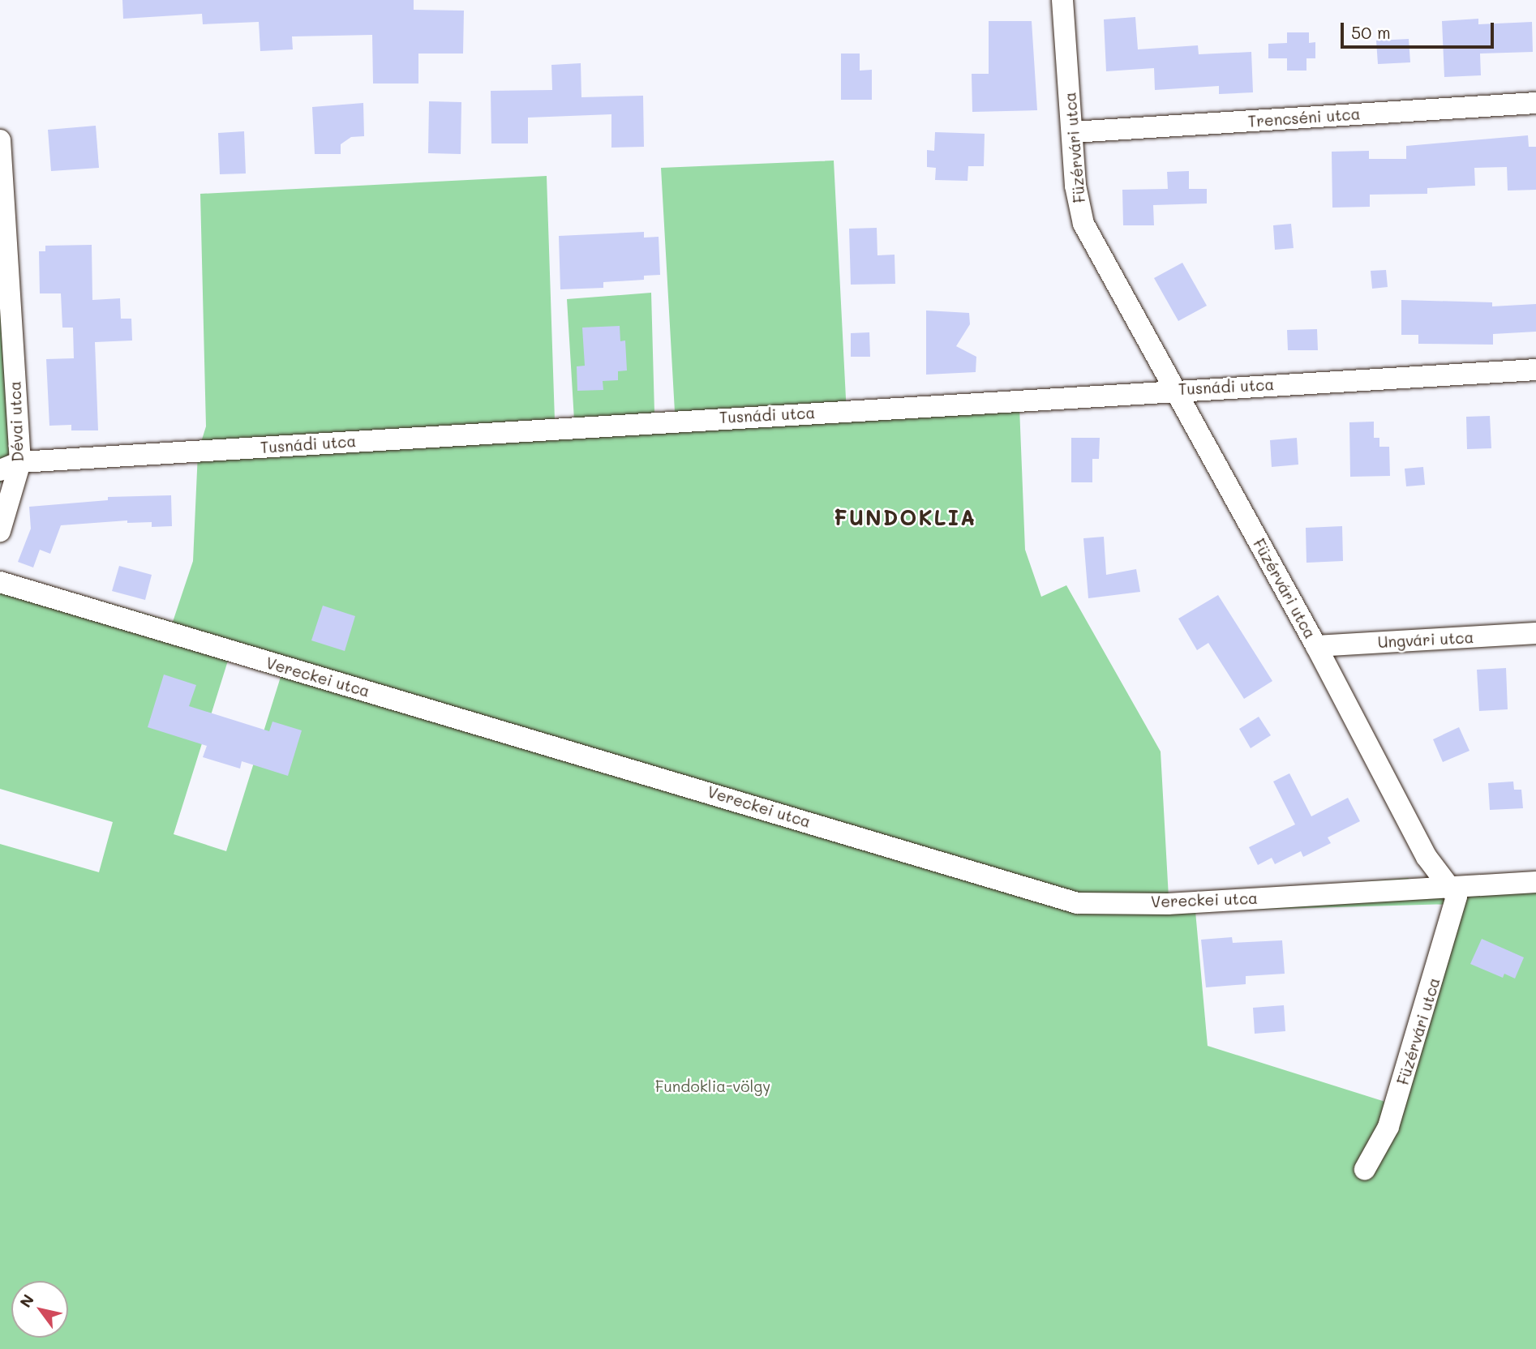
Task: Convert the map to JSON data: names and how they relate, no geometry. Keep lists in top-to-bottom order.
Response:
{
  "streets": {
    "street": [
      "Trencséni utca",
      "Füzérvári utca",
      "Tusnádi utca",
      "Dévai utca",
      "Ungvári utca",
      "Vereckei utca"
    ]
  },
  "crossings": [
    ["Trencséni utca", "Füzérvári utca"],
    ["Füzérvári utca", "Tusnádi utca"],
    ["Füzérvári utca", "Ungvári utca"],
    ["Füzérvári utca", "Vereckei utca"],
    ["Tusnádi utca", "Dévai utca"]
  ],
  "districts": ["FUNDOKLIA"],
  "parks": ["Fundoklia-völgy"],
  "scale_bar": "50 m",
  "north": "top left"
}
